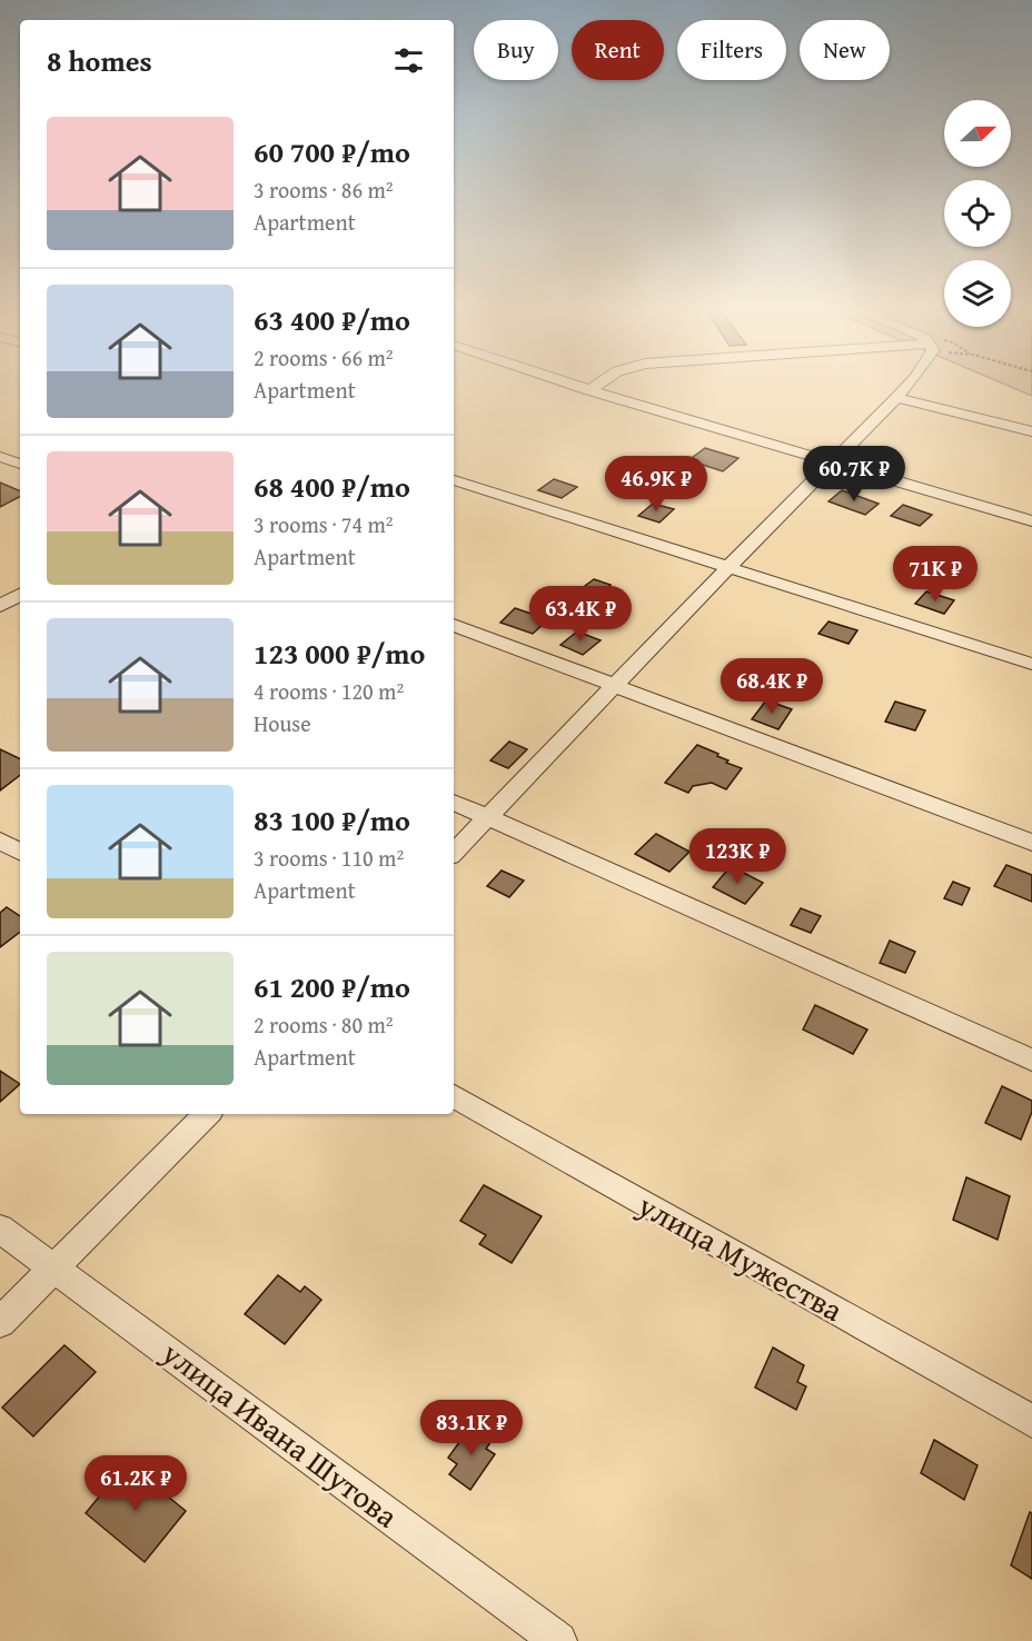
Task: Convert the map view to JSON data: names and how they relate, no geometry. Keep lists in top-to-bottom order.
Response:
{
  "streets": {
    "street": ["улица Мужества", "улица Ивана Шутова"]
  },
  "north": "right",
  "page": {
    "chip": [
      "Buy",
      "Rent",
      "Filters",
      "New"
    ],
    "heading": "8 homes",
    "list": [
      {
        "name": "60 700 ₽/mo",
        "note": "3 rooms · 86 m² · Apartment"
      },
      {
        "name": "63 400 ₽/mo",
        "note": "2 rooms · 66 m² · Apartment"
      },
      {
        "name": "68 400 ₽/mo",
        "note": "3 rooms · 74 m² · Apartment"
      },
      {
        "name": "123 000 ₽/mo",
        "note": "4 rooms · 120 m² · House"
      },
      {
        "name": "83 100 ₽/mo",
        "note": "3 rooms · 110 m² · Apartment"
      },
      {
        "name": "61 200 ₽/mo",
        "note": "2 rooms · 80 m² · Apartment"
      }
    ],
    "price": [
      "60.7K ₽",
      "46.9K ₽",
      "71K ₽",
      "63.4K ₽",
      "68.4K ₽",
      "123K ₽",
      "83.1K ₽",
      "61.2K ₽"
    ]
  }
}
